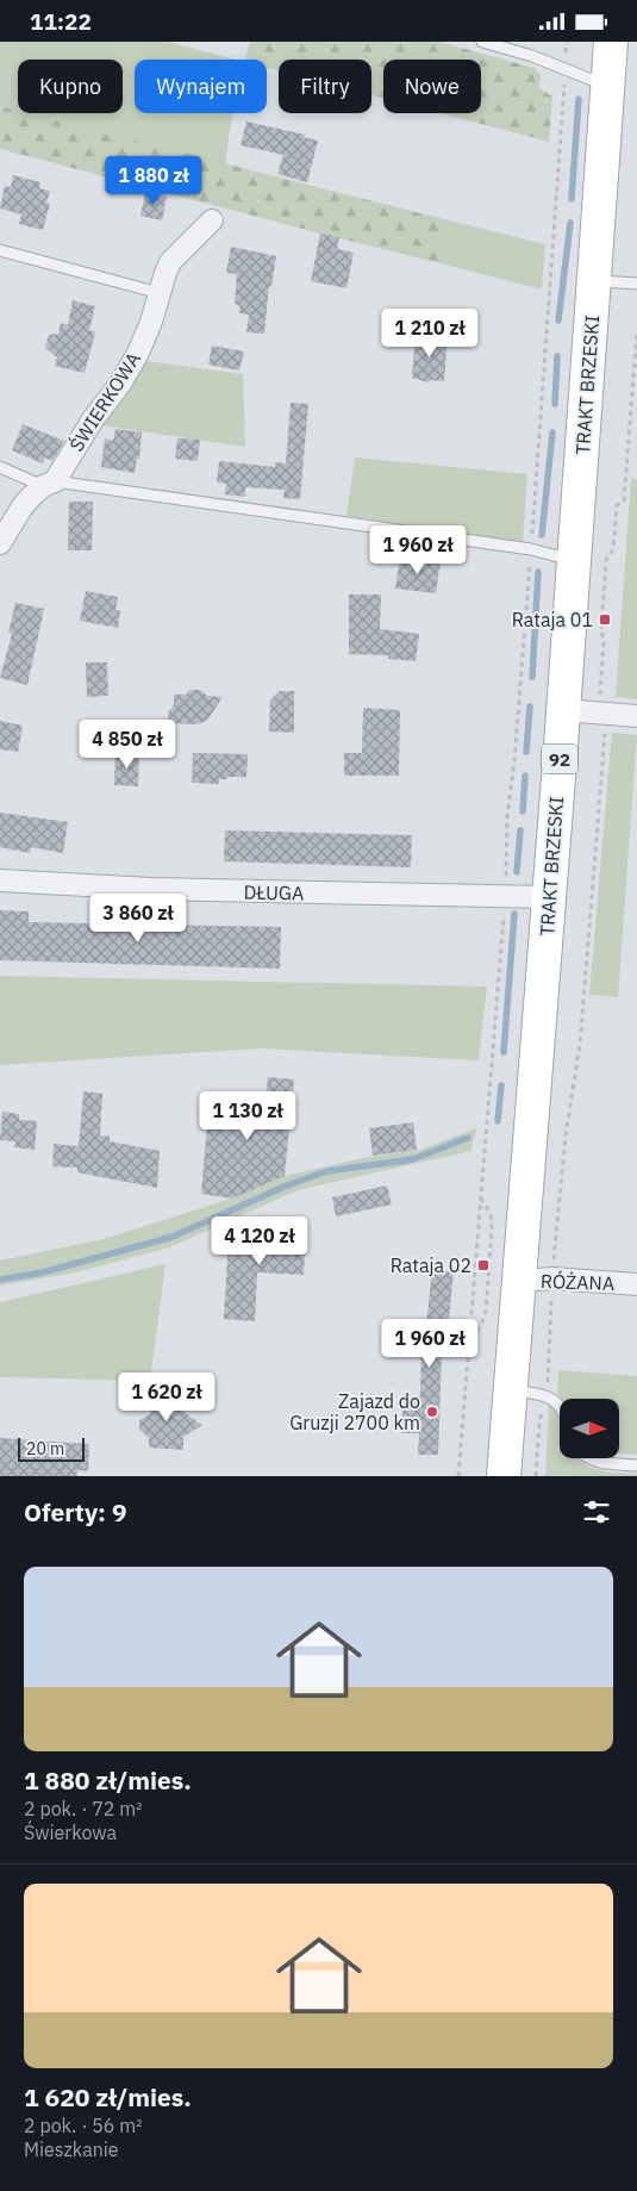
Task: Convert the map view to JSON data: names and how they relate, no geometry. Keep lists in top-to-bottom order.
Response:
{
  "streets": {
    "main road": ["TRAKT BRZESKI", "92"],
    "street": ["ŚWIERKOWA", "DŁUGA", "RÓŻANA"]
  },
  "crossings": [
    ["TRAKT BRZESKI", "DŁUGA"],
    ["TRAKT BRZESKI", "RÓŻANA"]
  ],
  "places": {
    "transit": ["Rataja 01", "Rataja 02"],
    "other": ["Zajazd do Gruzji 2700 km"]
  },
  "scale_bar": "20 m",
  "north": "right",
  "page": {
    "status": "11:22",
    "chip": [
      "Kupno",
      "Wynajem",
      "Filtry",
      "Nowe"
    ],
    "price": [
      "1 880 zł",
      "1 210 zł",
      "1 960 zł",
      "4 850 zł",
      "3 860 zł",
      "1 130 zł",
      "4 120 zł",
      "1 960 zł",
      "1 620 zł"
    ],
    "scale": "20 m",
    "heading": "Oferty: 9",
    "list": [
      {
        "name": "1 880 zł/mies.",
        "note": "2 pok. · 72 m² · Świerkowa"
      },
      {
        "name": "1 620 zł/mies.",
        "note": "2 pok. · 56 m² · Mieszkanie"
      }
    ]
  }
}
